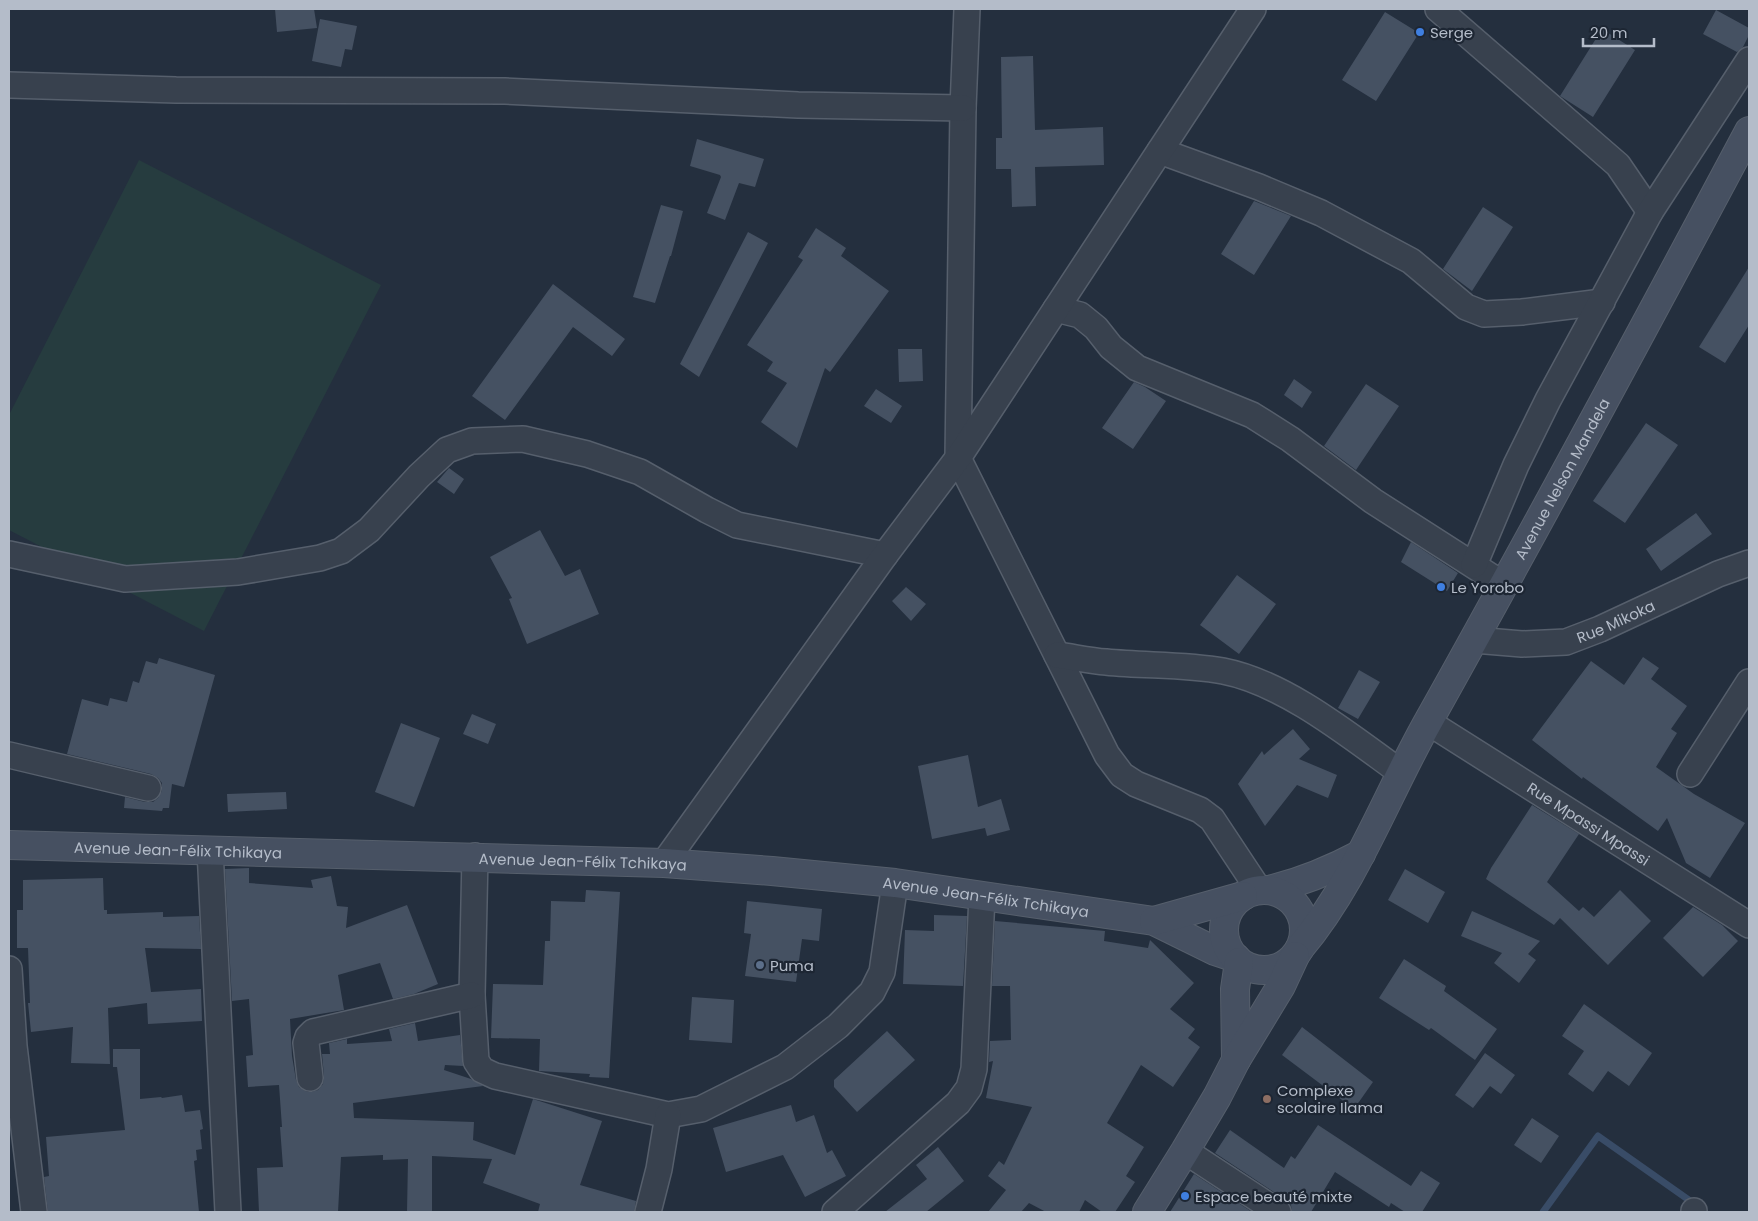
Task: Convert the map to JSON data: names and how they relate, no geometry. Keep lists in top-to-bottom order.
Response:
{
  "streets": {
    "street": [
      "Avenue Nelson Mandela",
      "Rue Mikoka",
      "Rue Mpassi Mpassi",
      "Avenue Jean-Félix Tchikaya"
    ]
  },
  "crossings": [
    ["Avenue Nelson Mandela", "Rue Mikoka"],
    ["Avenue Nelson Mandela", "Rue Mpassi Mpassi"],
    ["Avenue Nelson Mandela", "Avenue Jean-Félix Tchikaya"]
  ],
  "places": [
    "Serge",
    "Le Yorobo",
    "Puma",
    "Complexe scolaire Ilama",
    "Espace beauté mixte"
  ],
  "scale_bar": "20 m"
}
